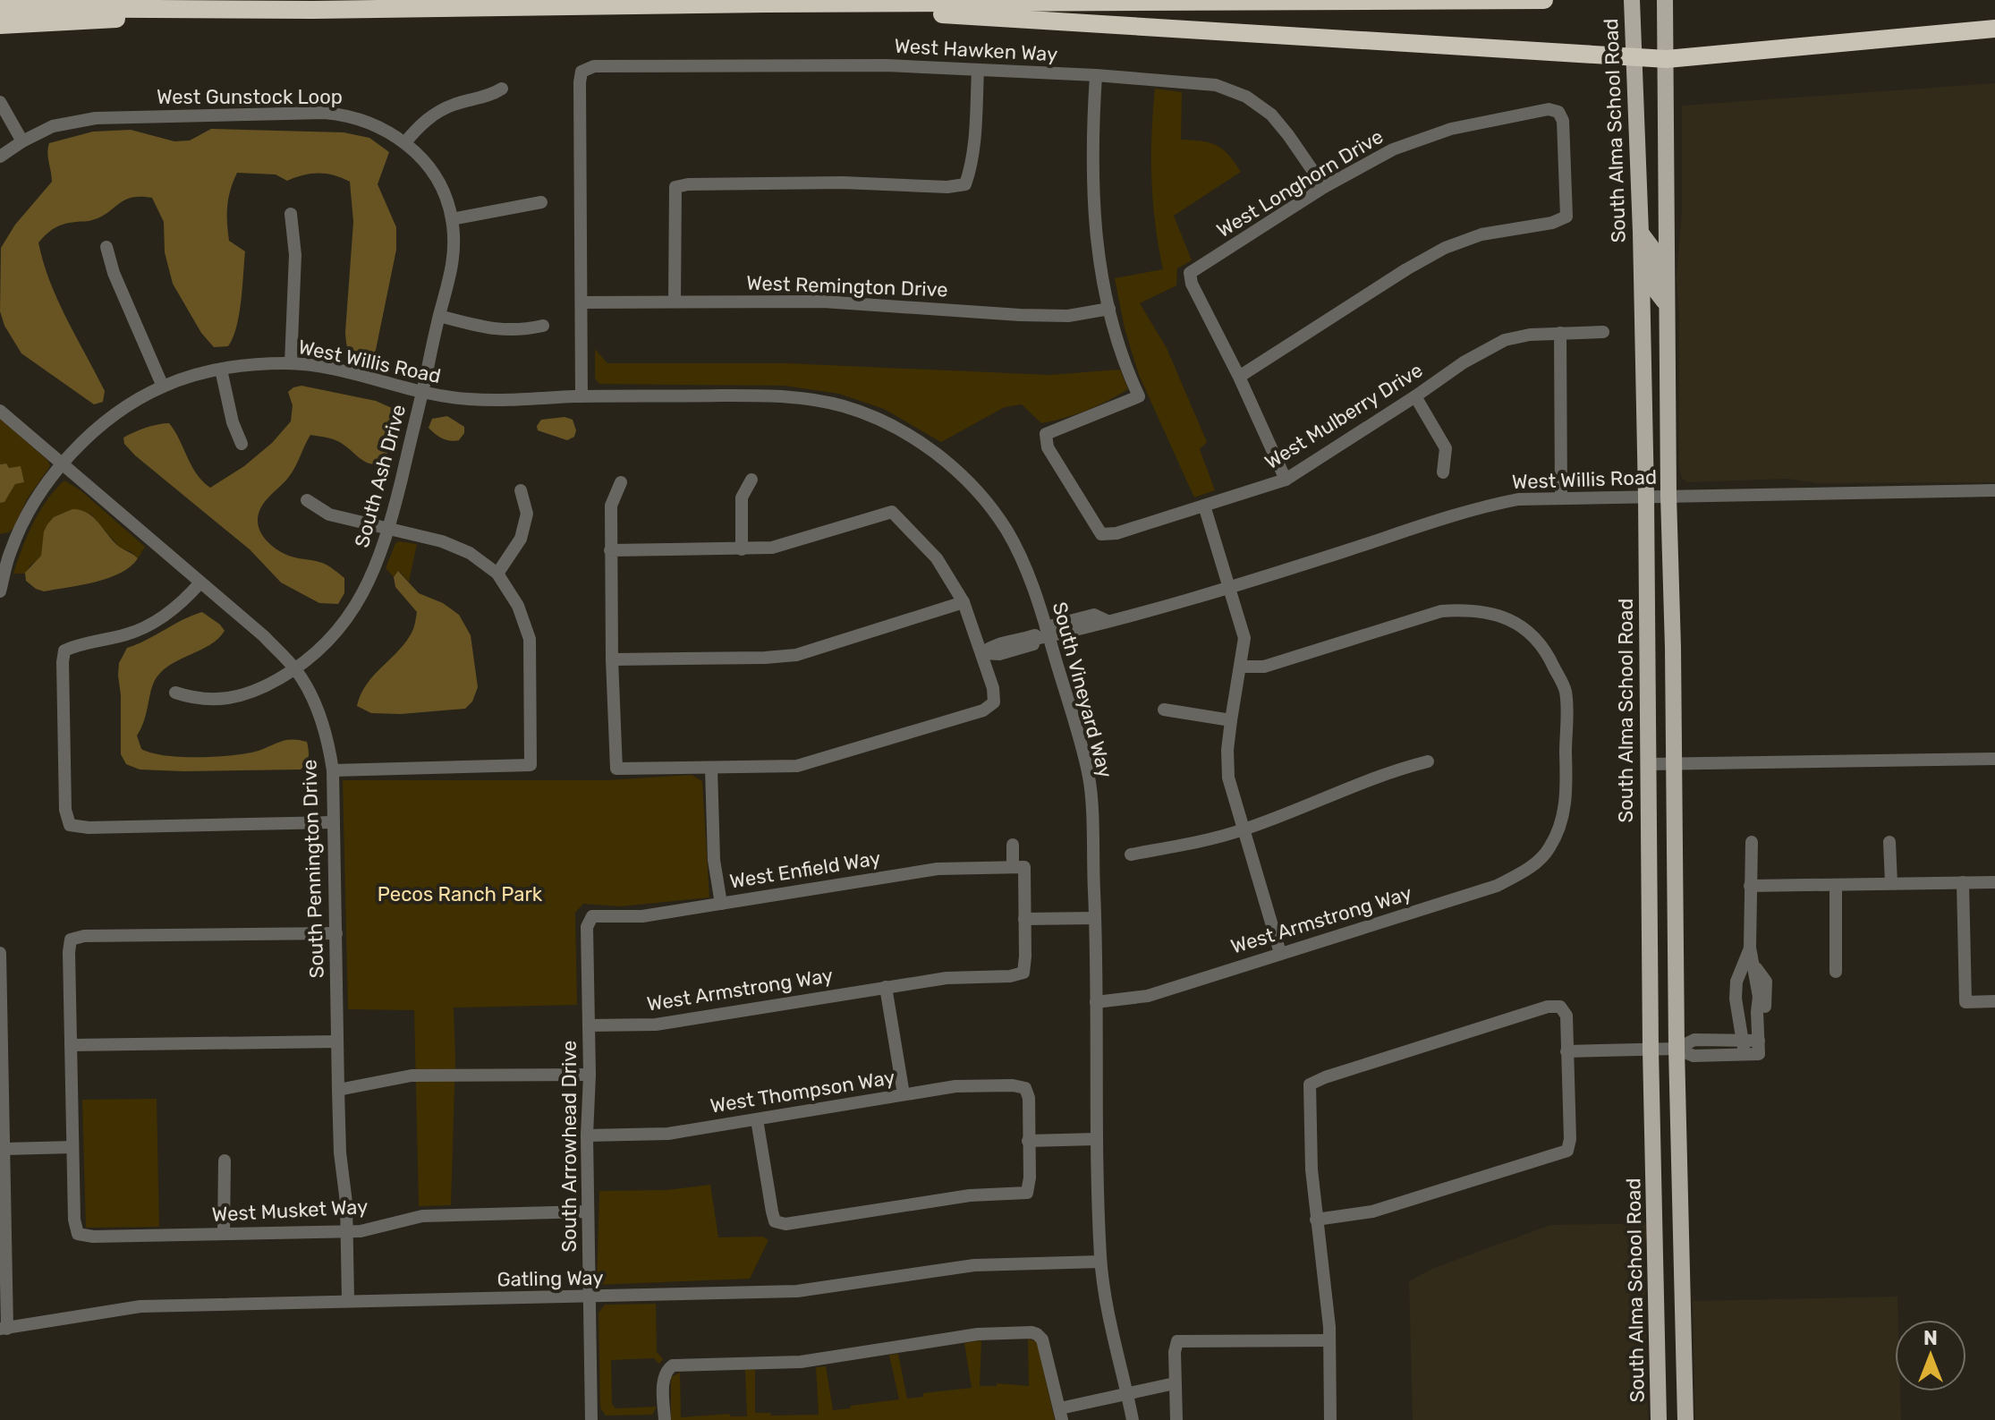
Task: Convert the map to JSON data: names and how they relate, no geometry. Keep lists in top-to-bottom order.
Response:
{
  "streets": {
    "main road": ["South Alma School Road"],
    "street": [
      "West Hawken Way",
      "West Gunstock Loop",
      "West Longhorn Drive",
      "West Remington Drive",
      "West Willis Road",
      "West Mulberry Drive",
      "South Ash Drive",
      "South Vineyard Way",
      "South Pennington Drive",
      "West Enfield Way",
      "West Armstrong Way",
      "West Thompson Way",
      "South Arrowhead Drive",
      "West Musket Way",
      "Gatling Way"
    ]
  },
  "crossings": [
    ["West Hawken Way", "West Longhorn Drive"],
    ["West Hawken Way", "West Remington Drive"],
    ["West Gunstock Loop", "West Willis Road"],
    ["West Gunstock Loop", "South Ash Drive"],
    ["South Alma School Road", "West Willis Road"],
    ["West Remington Drive", "West Mulberry Drive"],
    ["West Willis Road", "South Ash Drive"],
    ["West Willis Road", "South Vineyard Way"],
    ["West Willis Road", "South Pennington Drive"],
    ["South Ash Drive", "South Pennington Drive"],
    ["South Vineyard Way", "West Armstrong Way"],
    ["South Vineyard Way", "Gatling Way"],
    ["South Pennington Drive", "West Musket Way"],
    ["South Pennington Drive", "Gatling Way"],
    ["West Enfield Way", "South Arrowhead Drive"],
    ["West Armstrong Way", "South Arrowhead Drive"],
    ["West Thompson Way", "South Arrowhead Drive"],
    ["South Arrowhead Drive", "West Musket Way"],
    ["South Arrowhead Drive", "Gatling Way"]
  ],
  "parks": ["Pecos Ranch Park"],
  "north": "top"
}
